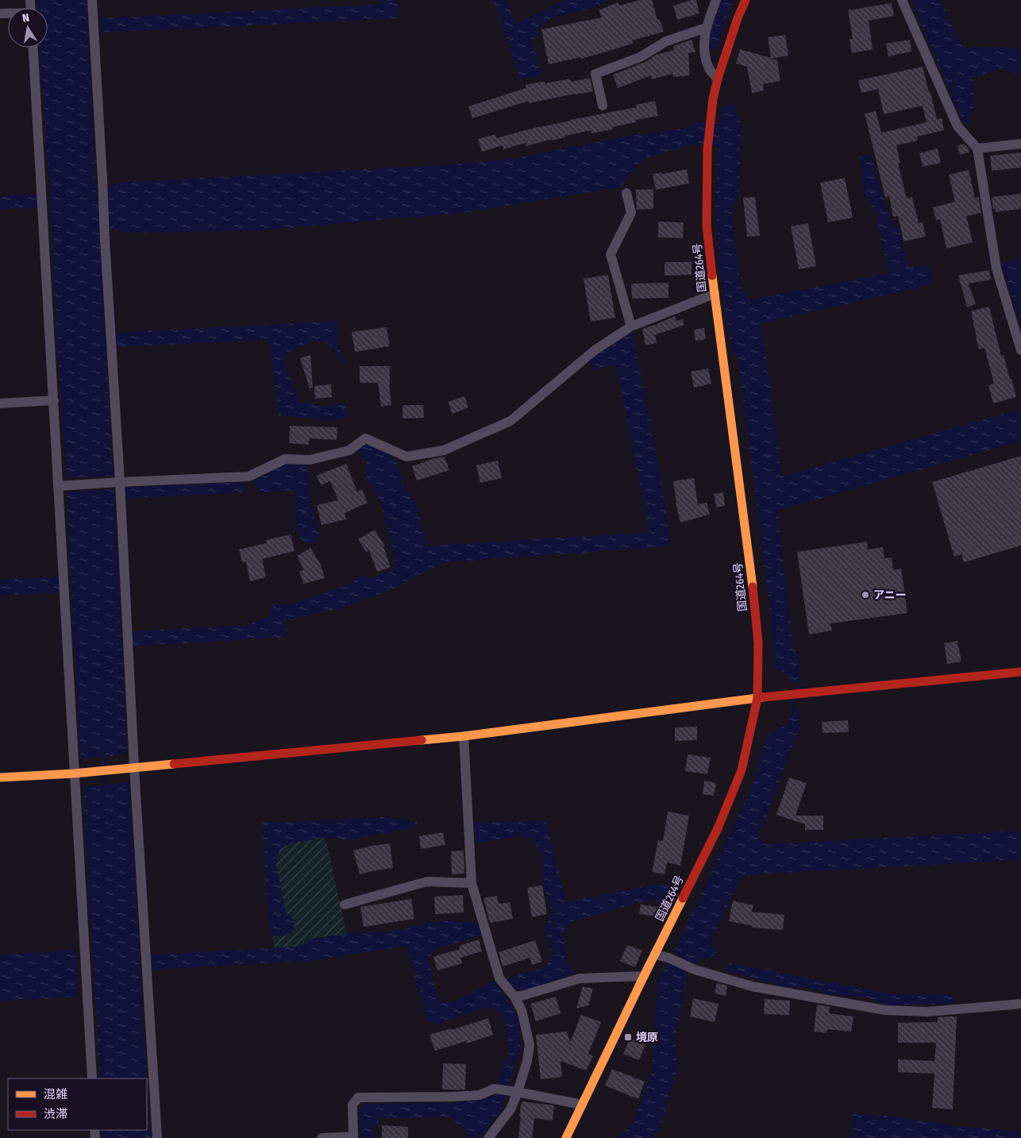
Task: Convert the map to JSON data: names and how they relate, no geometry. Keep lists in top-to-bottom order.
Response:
{
  "streets": {
    "main road": ["国道264号"]
  },
  "places": {
    "other": ["アニー"],
    "transit": ["境原"]
  },
  "legend": ["混雑", "渋滞"],
  "north": "top"
}
